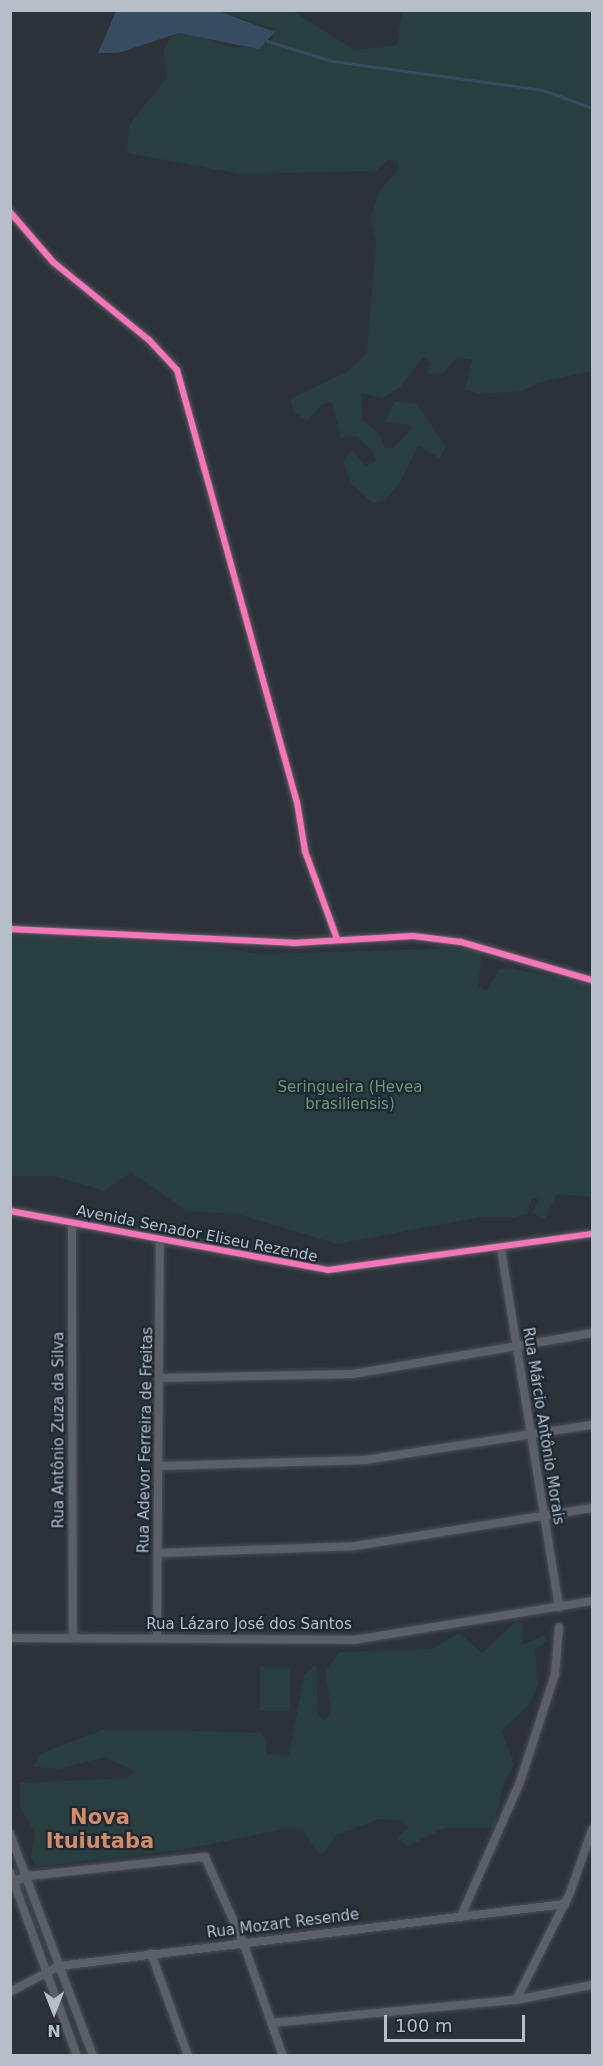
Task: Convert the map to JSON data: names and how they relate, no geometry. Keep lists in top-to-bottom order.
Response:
{
  "streets": {
    "street": [
      "Avenida Senador Eliseu Rezende",
      "Rua Márcio Antônio Morais",
      "Rua Antônio Zuza da Silva",
      "Rua Adevor Ferreira de Freitas",
      "Rua Lázaro José dos Santos",
      "Rua Mozart Resende"
    ]
  },
  "crossings": [
    ["Avenida Senador Eliseu Rezende", "Rua Márcio Antônio Morais"],
    ["Avenida Senador Eliseu Rezende", "Rua Antônio Zuza da Silva"],
    ["Avenida Senador Eliseu Rezende", "Rua Adevor Ferreira de Freitas"],
    ["Rua Márcio Antônio Morais", "Rua Lázaro José dos Santos"],
    ["Rua Antônio Zuza da Silva", "Rua Lázaro José dos Santos"],
    ["Rua Adevor Ferreira de Freitas", "Rua Lázaro José dos Santos"]
  ],
  "districts": ["Nova Ituiutaba"],
  "parks": ["Seringueira (Hevea brasiliensis)"],
  "scale_bar": "100 m",
  "north": "bottom"
}
